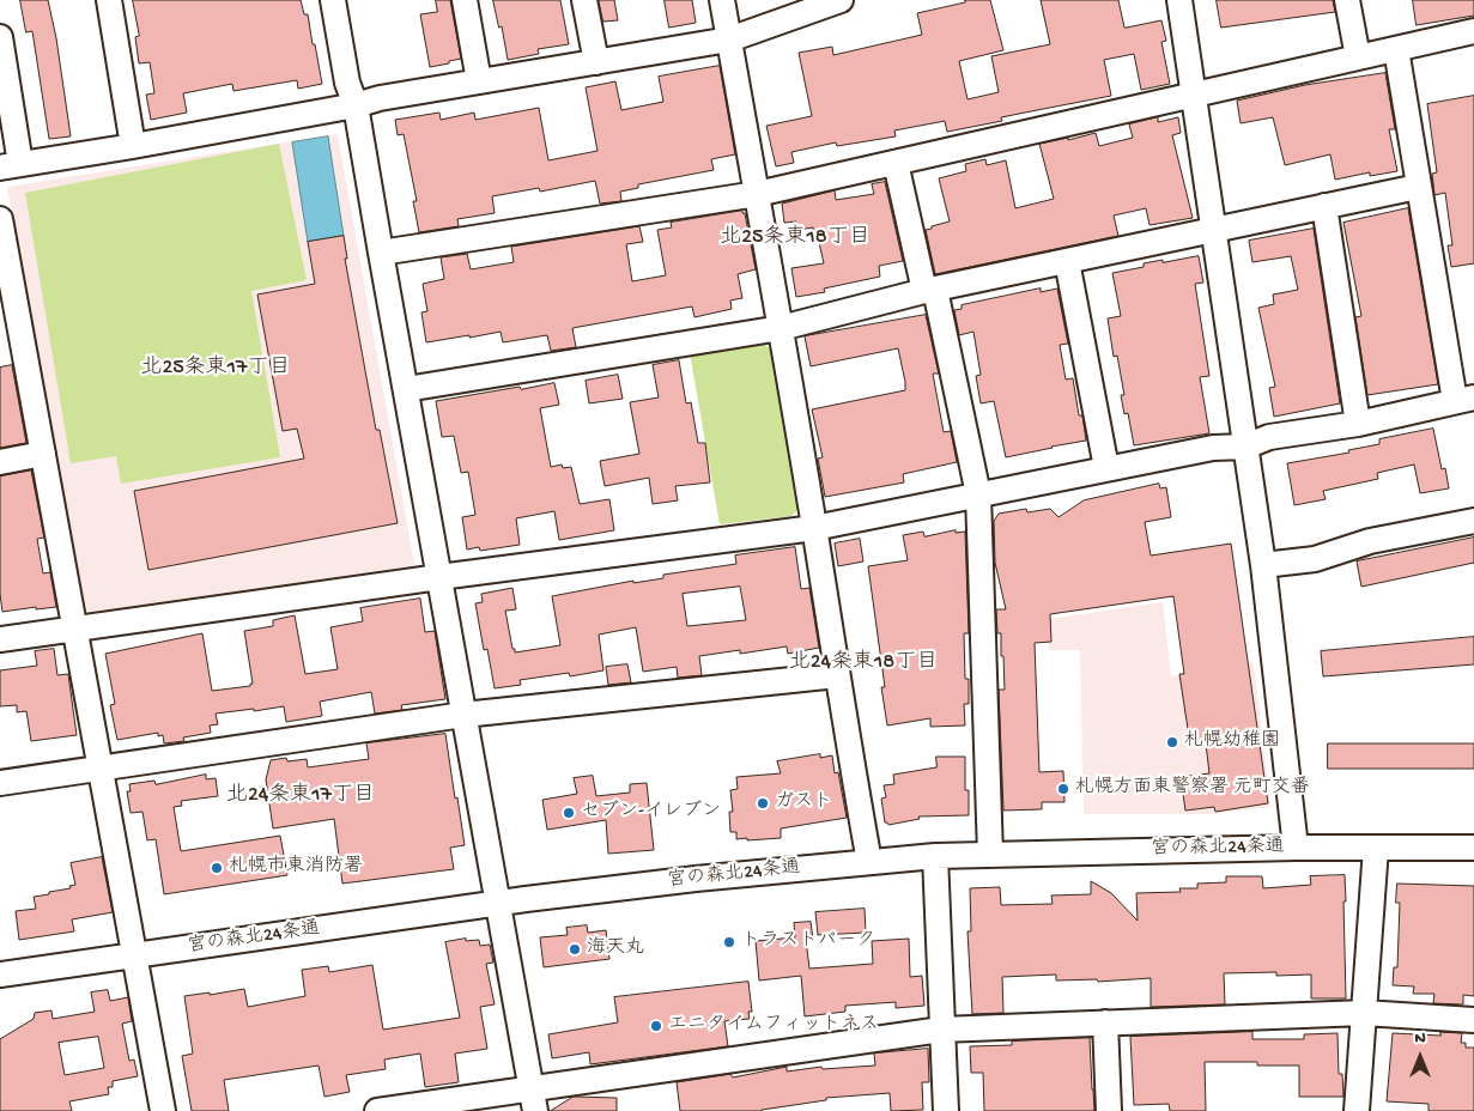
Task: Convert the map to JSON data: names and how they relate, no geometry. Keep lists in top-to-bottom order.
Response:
{
  "streets": {
    "street": ["宮の森北24条通"]
  },
  "districts": [
    "北25条東18丁目",
    "北25条東17丁目",
    "北24条東18丁目",
    "北24条東17丁目"
  ],
  "places": [
    "札幌幼稚園",
    "札幌方面東警察署 元町交番",
    "ガスト",
    "セブン-イレブン",
    "札幌市東消防署",
    "トラストパーク",
    "海天丸",
    "エニタイムフィットネス"
  ],
  "north": "top"
}
